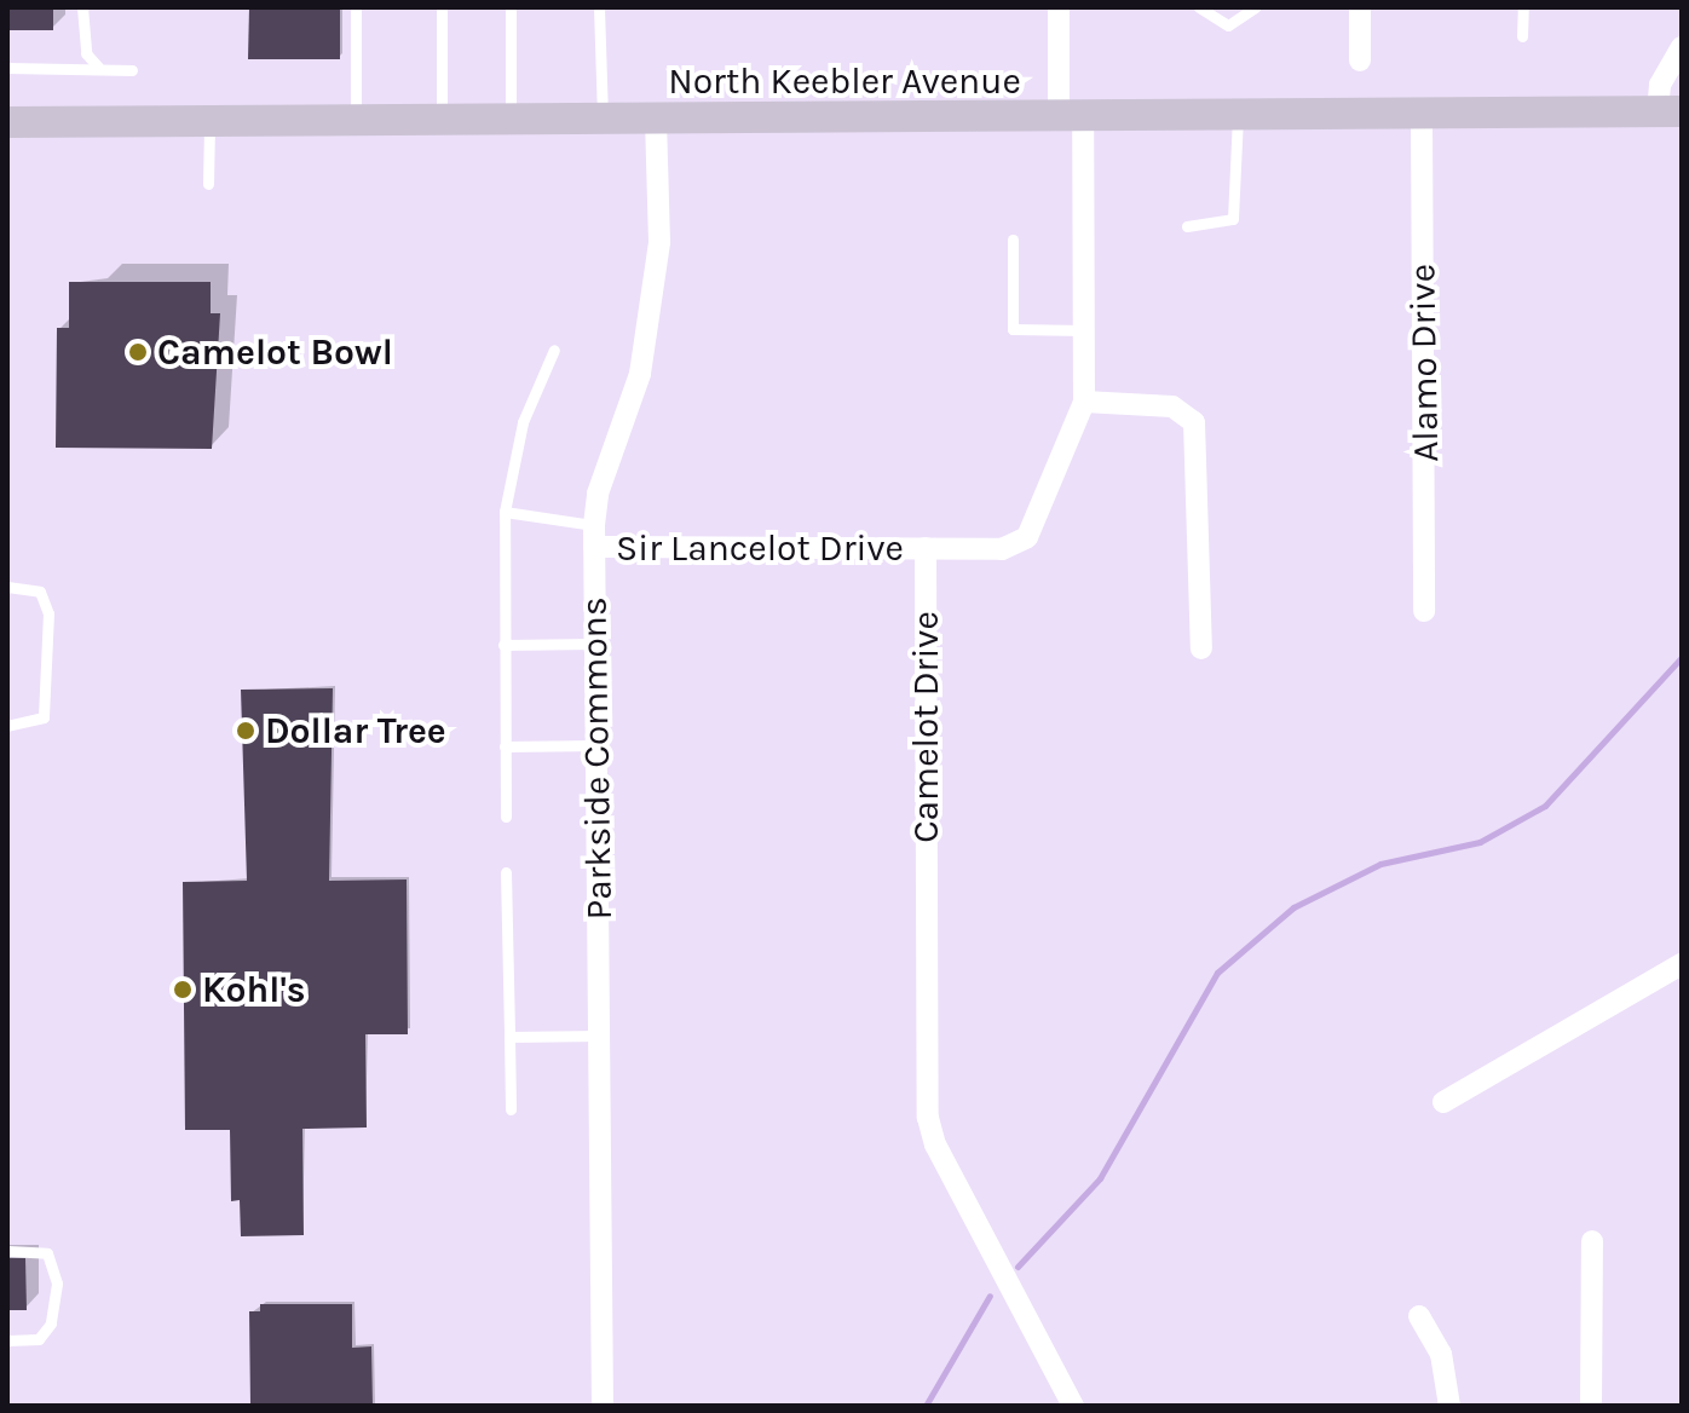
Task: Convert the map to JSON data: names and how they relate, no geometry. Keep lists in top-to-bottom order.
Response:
{
  "streets": {
    "street": [
      "North Keebler Avenue",
      "Alamo Drive",
      "Sir Lancelot Drive",
      "Camelot Drive",
      "Parkside Commons"
    ]
  },
  "crossings": [
    ["North Keebler Avenue", "Alamo Drive"],
    ["North Keebler Avenue", "Parkside Commons"],
    ["Sir Lancelot Drive", "Camelot Drive"],
    ["Sir Lancelot Drive", "Parkside Commons"]
  ],
  "places": ["Camelot Bowl", "Dollar Tree", "Kohl's"]
}
